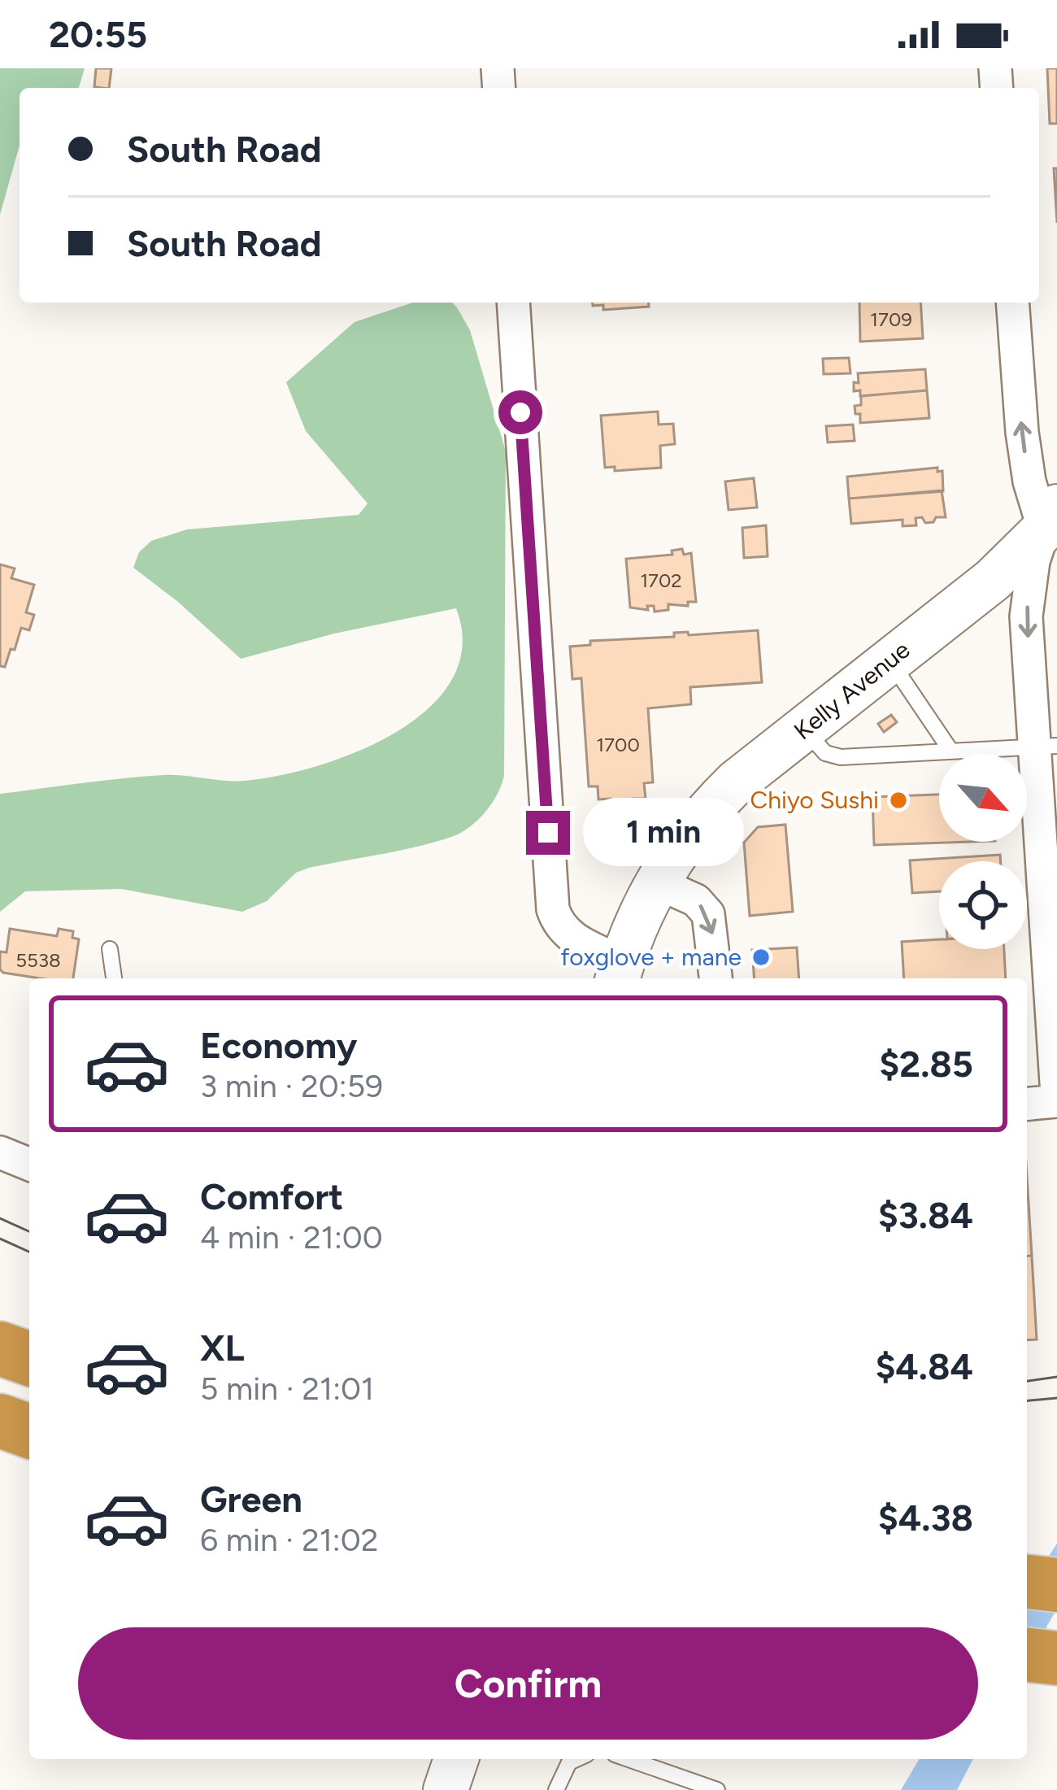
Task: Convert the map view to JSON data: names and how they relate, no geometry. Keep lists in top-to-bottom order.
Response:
{
  "streets": {
    "main road": ["Kelly Avenue"]
  },
  "places": ["Chiyo Sushi", "foxglove + mane"],
  "house_numbers": [
    "1709",
    "1702",
    "1700",
    "5538"
  ],
  "north": "bottom right",
  "page": {
    "status": "20:55",
    "banner": ["South Road", "South Road"],
    "bubble": "1 min",
    "list": [
      {
        "name": "Economy",
        "note": "3 min · 20:59",
        "value": "$2.85"
      },
      {
        "name": "Comfort",
        "note": "4 min · 21:00",
        "value": "$3.84"
      },
      {
        "name": "XL",
        "note": "5 min · 21:01",
        "value": "$4.84"
      },
      {
        "name": "Green",
        "note": "6 min · 21:02",
        "value": "$4.38"
      }
    ],
    "buttons": "Confirm"
  }
}
